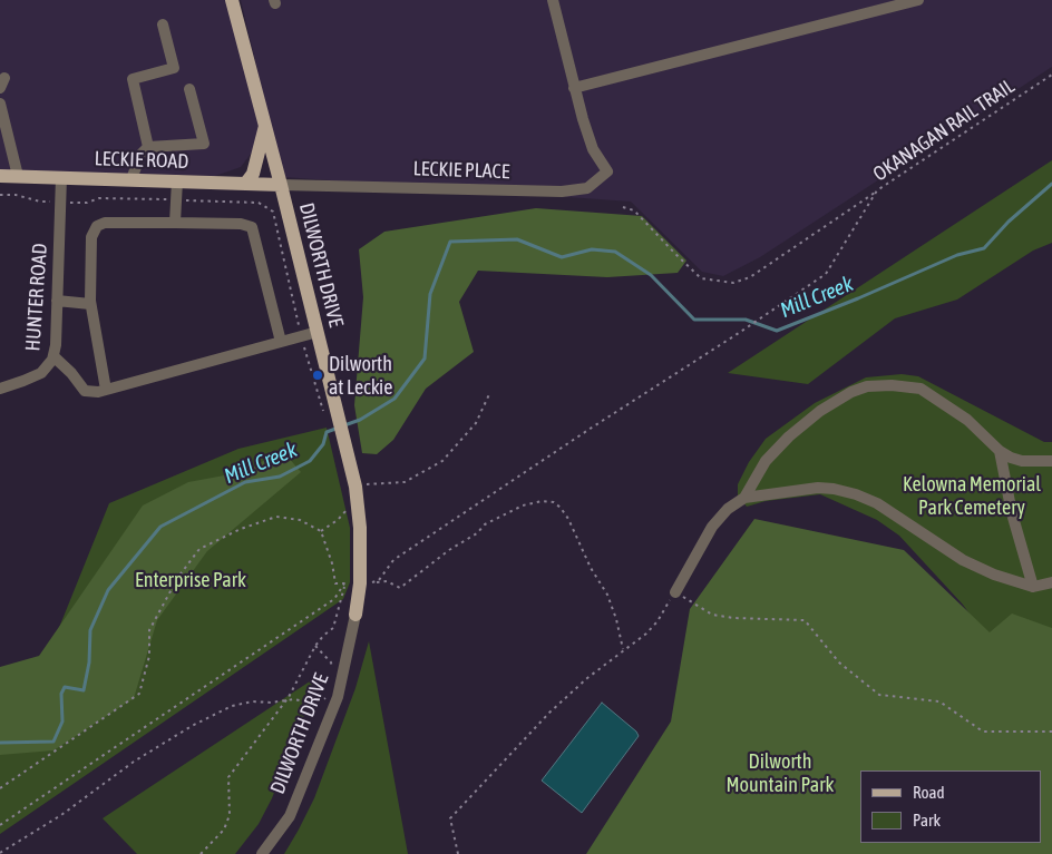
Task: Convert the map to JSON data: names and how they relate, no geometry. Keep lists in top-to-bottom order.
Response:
{
  "streets": {
    "main road": ["LECKIE ROAD", "DILWORTH DRIVE"],
    "street": ["LECKIE PLACE", "HUNTER ROAD"],
    "path": ["OKANAGAN RAIL TRAIL"]
  },
  "crossings": [
    ["LECKIE ROAD", "LECKIE PLACE"],
    ["LECKIE ROAD", "DILWORTH DRIVE"],
    ["LECKIE ROAD", "HUNTER ROAD"],
    ["LECKIE PLACE", "DILWORTH DRIVE"]
  ],
  "water": ["Mill Creek"],
  "parks": ["Kelowna Memorial Park Cemetery", "Enterprise Park", "Dilworth Mountain Park"],
  "places": ["Dilworth at Leckie"],
  "legend": ["Road", "Park"]
}
